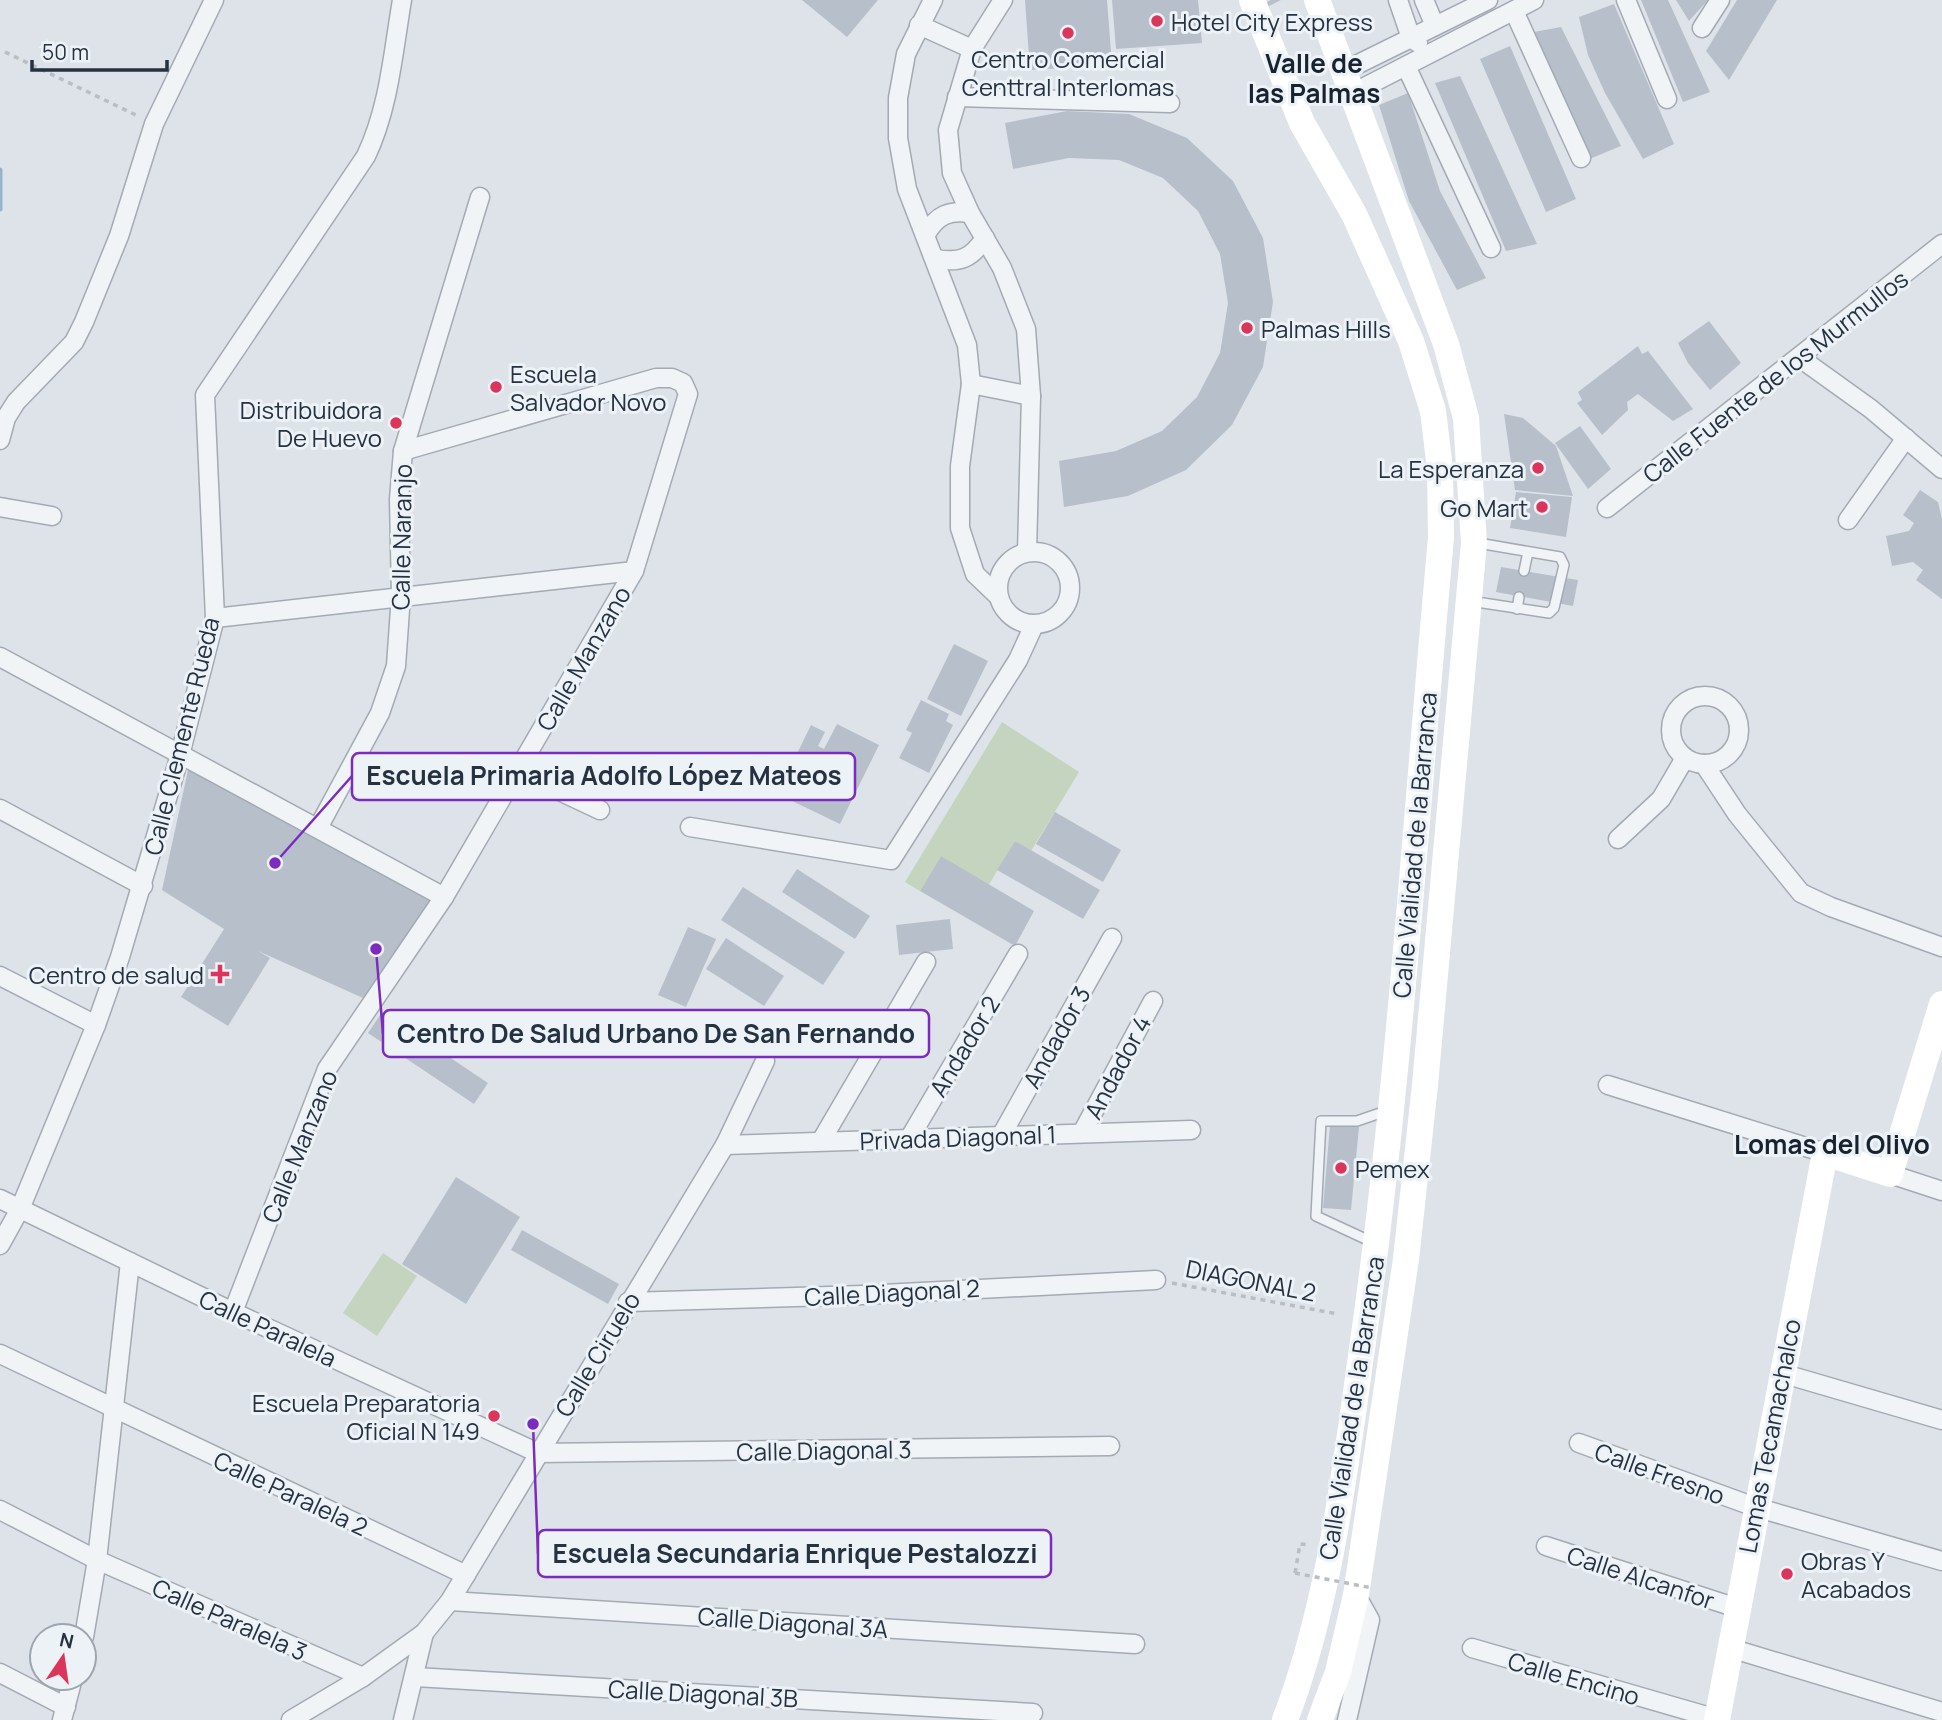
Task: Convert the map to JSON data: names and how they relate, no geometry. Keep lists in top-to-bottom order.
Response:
{
  "streets": {
    "main road": ["Calle Vialidad de la Barranca", "Lomas Tecamachalco"],
    "street": [
      "Calle Fuente de los Murmullos",
      "Calle Naranjo",
      "Calle Manzano",
      "Calle Clemente Rueda",
      "Andador 3",
      "Andador 2",
      "Andador 4",
      "Privada Diagonal 1",
      "Calle Diagonal 2",
      "Calle Paralela",
      "Calle Ciruelo",
      "Calle Diagonal 3",
      "Calle Fresno",
      "Calle Paralela 2",
      "Calle Alcanfor",
      "Calle Paralela 3",
      "Calle Diagonal 3A",
      "Calle Encino",
      "Calle Diagonal 3B"
    ],
    "path": ["DIAGONAL 2"]
  },
  "crossings": [
    ["Calle Naranjo", "Calle Manzano"],
    ["Calle Manzano", "Calle Paralela"],
    ["Calle Clemente Rueda", "Calle Paralela"],
    ["Andador 3", "Privada Diagonal 1"],
    ["Andador 2", "Privada Diagonal 1"],
    ["Andador 4", "Privada Diagonal 1"],
    ["Privada Diagonal 1", "Calle Ciruelo"],
    ["DIAGONAL 2", "Calle Diagonal 2"],
    ["Calle Diagonal 2", "Calle Ciruelo"],
    ["Calle Paralela", "Calle Ciruelo"],
    ["Calle Paralela", "Calle Diagonal 3"],
    ["Calle Ciruelo", "Calle Diagonal 3"],
    ["Calle Ciruelo", "Calle Paralela 2"],
    ["Calle Ciruelo", "Calle Diagonal 3A"],
    ["Lomas Tecamachalco", "Calle Fresno"],
    ["Lomas Tecamachalco", "Calle Alcanfor"],
    ["Lomas Tecamachalco", "Calle Encino"]
  ],
  "districts": ["Valle de las Palmas", "Lomas del Olivo"],
  "places": {
    "other": [
      "Hotel City Express",
      "Centro Comercial Centtral Interlomas",
      "Palmas Hills",
      "Escuela Salvador Novo",
      "Distribuidora De Huevo",
      "La Esperanza",
      "Go Mart",
      "Escuela Primaria Adolfo López Mateos",
      "Centro De Salud Urbano De San Fernando",
      "Pemex",
      "Escuela Preparatoria Oficial N 149",
      "Escuela Secundaria Enrique Pestalozzi",
      "Obras Y Acabados"
    ],
    "health": ["Centro de salud"]
  },
  "scale_bar": "50 m",
  "north": "top"
}
